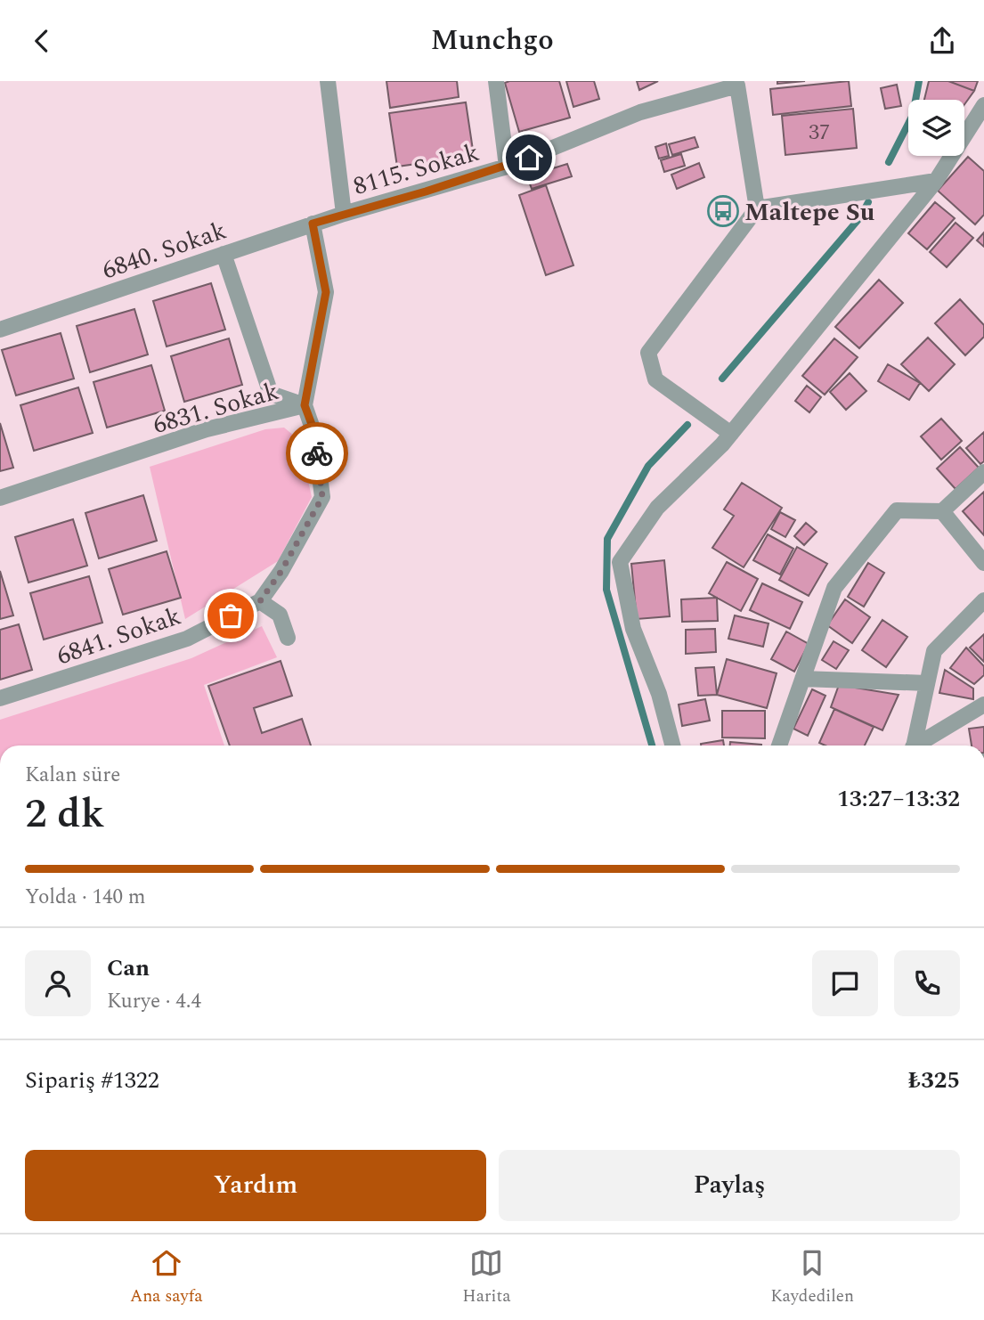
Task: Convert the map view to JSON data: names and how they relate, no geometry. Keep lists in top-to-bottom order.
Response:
{
  "streets": {
    "street": [
      "8115. Sokak",
      "6840. Sokak",
      "6831. Sokak",
      "6841. Sokak"
    ]
  },
  "crossings": [
    ["8115. Sokak", "6840. Sokak"],
    ["6840. Sokak", "6831. Sokak"],
    ["6831. Sokak", "6841. Sokak"]
  ],
  "places": {
    "bus stop": ["Maltepe Su"]
  },
  "house_numbers": ["37"],
  "page": {
    "header": "Munchgo",
    "heading": ["2 dk", "Kalan süre", "13:27–13:32"],
    "panel": [
      "Can",
      "Kurye · 4.4",
      "Sipariş #1322",
      "₺325"
    ],
    "bar": "Yolda · 140 m",
    "buttons": ["Yardım", "Paylaş"],
    "tabs": ["Ana sayfa", "Harita", "Kaydedilen"]
  }
}
